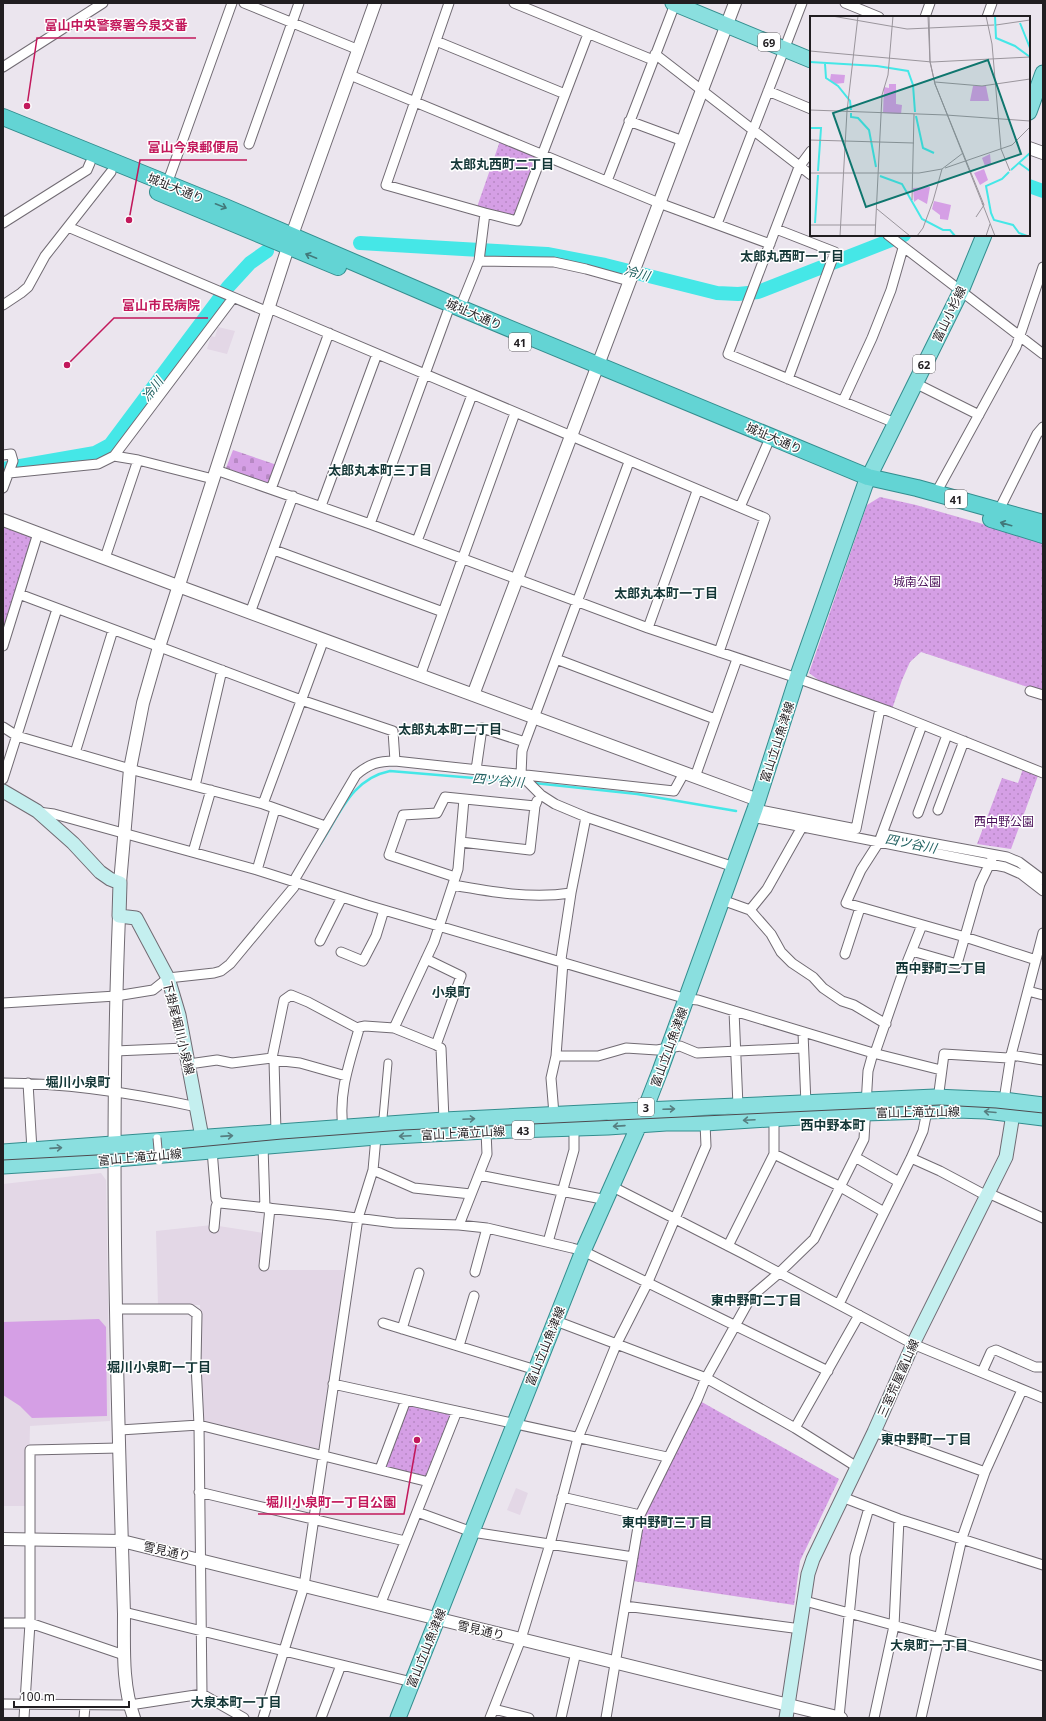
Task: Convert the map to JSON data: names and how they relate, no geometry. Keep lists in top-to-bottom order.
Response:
{
  "streets": {
    "highway": ["城址大通り", "41"],
    "main road": [
      "69",
      "富山小杉線",
      "62",
      "富山立山魚津線",
      "下掛尾堀川小泉線",
      "3",
      "富山上滝立山線",
      "43",
      "三室荒屋富山線"
    ],
    "street": ["雪見通り"]
  },
  "crossings": [
    ["城址大通り", "富山小杉線"],
    ["城址大通り", "富山立山魚津線"],
    ["富山小杉線", "富山立山魚津線"],
    ["富山立山魚津線", "富山上滝立山線"],
    ["富山立山魚津線", "雪見通り"],
    ["下掛尾堀川小泉線", "富山上滝立山線"],
    ["富山上滝立山線", "三室荒屋富山線"],
    ["三室荒屋富山線", "雪見通り"]
  ],
  "districts": [
    "太郎丸西町二丁目",
    "太郎丸西町一丁目",
    "太郎丸本町三丁目",
    "太郎丸本町一丁目",
    "太郎丸本町二丁目",
    "西中野町二丁目",
    "小泉町",
    "堀川小泉町",
    "西中野本町",
    "東中野町二丁目",
    "堀川小泉町一丁目",
    "東中野町一丁目",
    "東中野町三丁目",
    "大泉町一丁目",
    "大泉本町一丁目"
  ],
  "water": ["冷川", "四ツ谷川"],
  "parks": ["城南公園", "西中野公園"],
  "places": [
    "富山中央警察署今泉交番",
    "富山今泉郵便局",
    "富山市民病院",
    "堀川小泉町一丁目公園"
  ],
  "scale_bar": "100 m"
}
